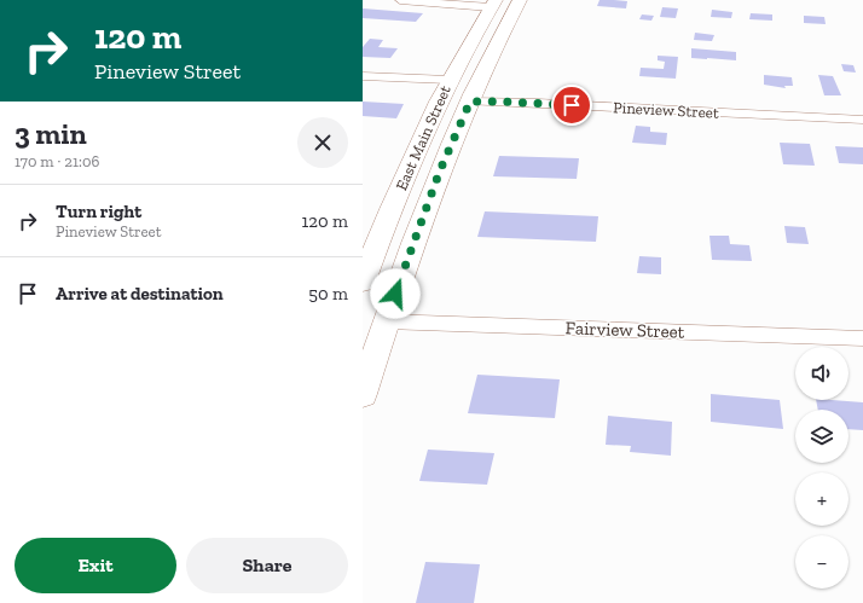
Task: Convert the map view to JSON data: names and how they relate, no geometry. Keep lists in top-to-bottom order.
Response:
{
  "streets": {
    "main road": ["East Main Street"],
    "street": ["Pineview Street", "Fairview Street"]
  },
  "crossings": [
    ["Pineview Street", "East Main Street"],
    ["East Main Street", "Fairview Street"]
  ],
  "page": {
    "turn": ["120 m", "Pineview Street"],
    "heading": ["3 min", "170 m · 21:06"],
    "list": [
      {
        "name": "Turn right",
        "note": "Pineview Street",
        "value": "120 m"
      },
      {
        "name": "Arrive at destination",
        "value": "50 m"
      }
    ],
    "map_buttons": ["+", "−"],
    "buttons": ["Exit", "Share"]
  }
}
